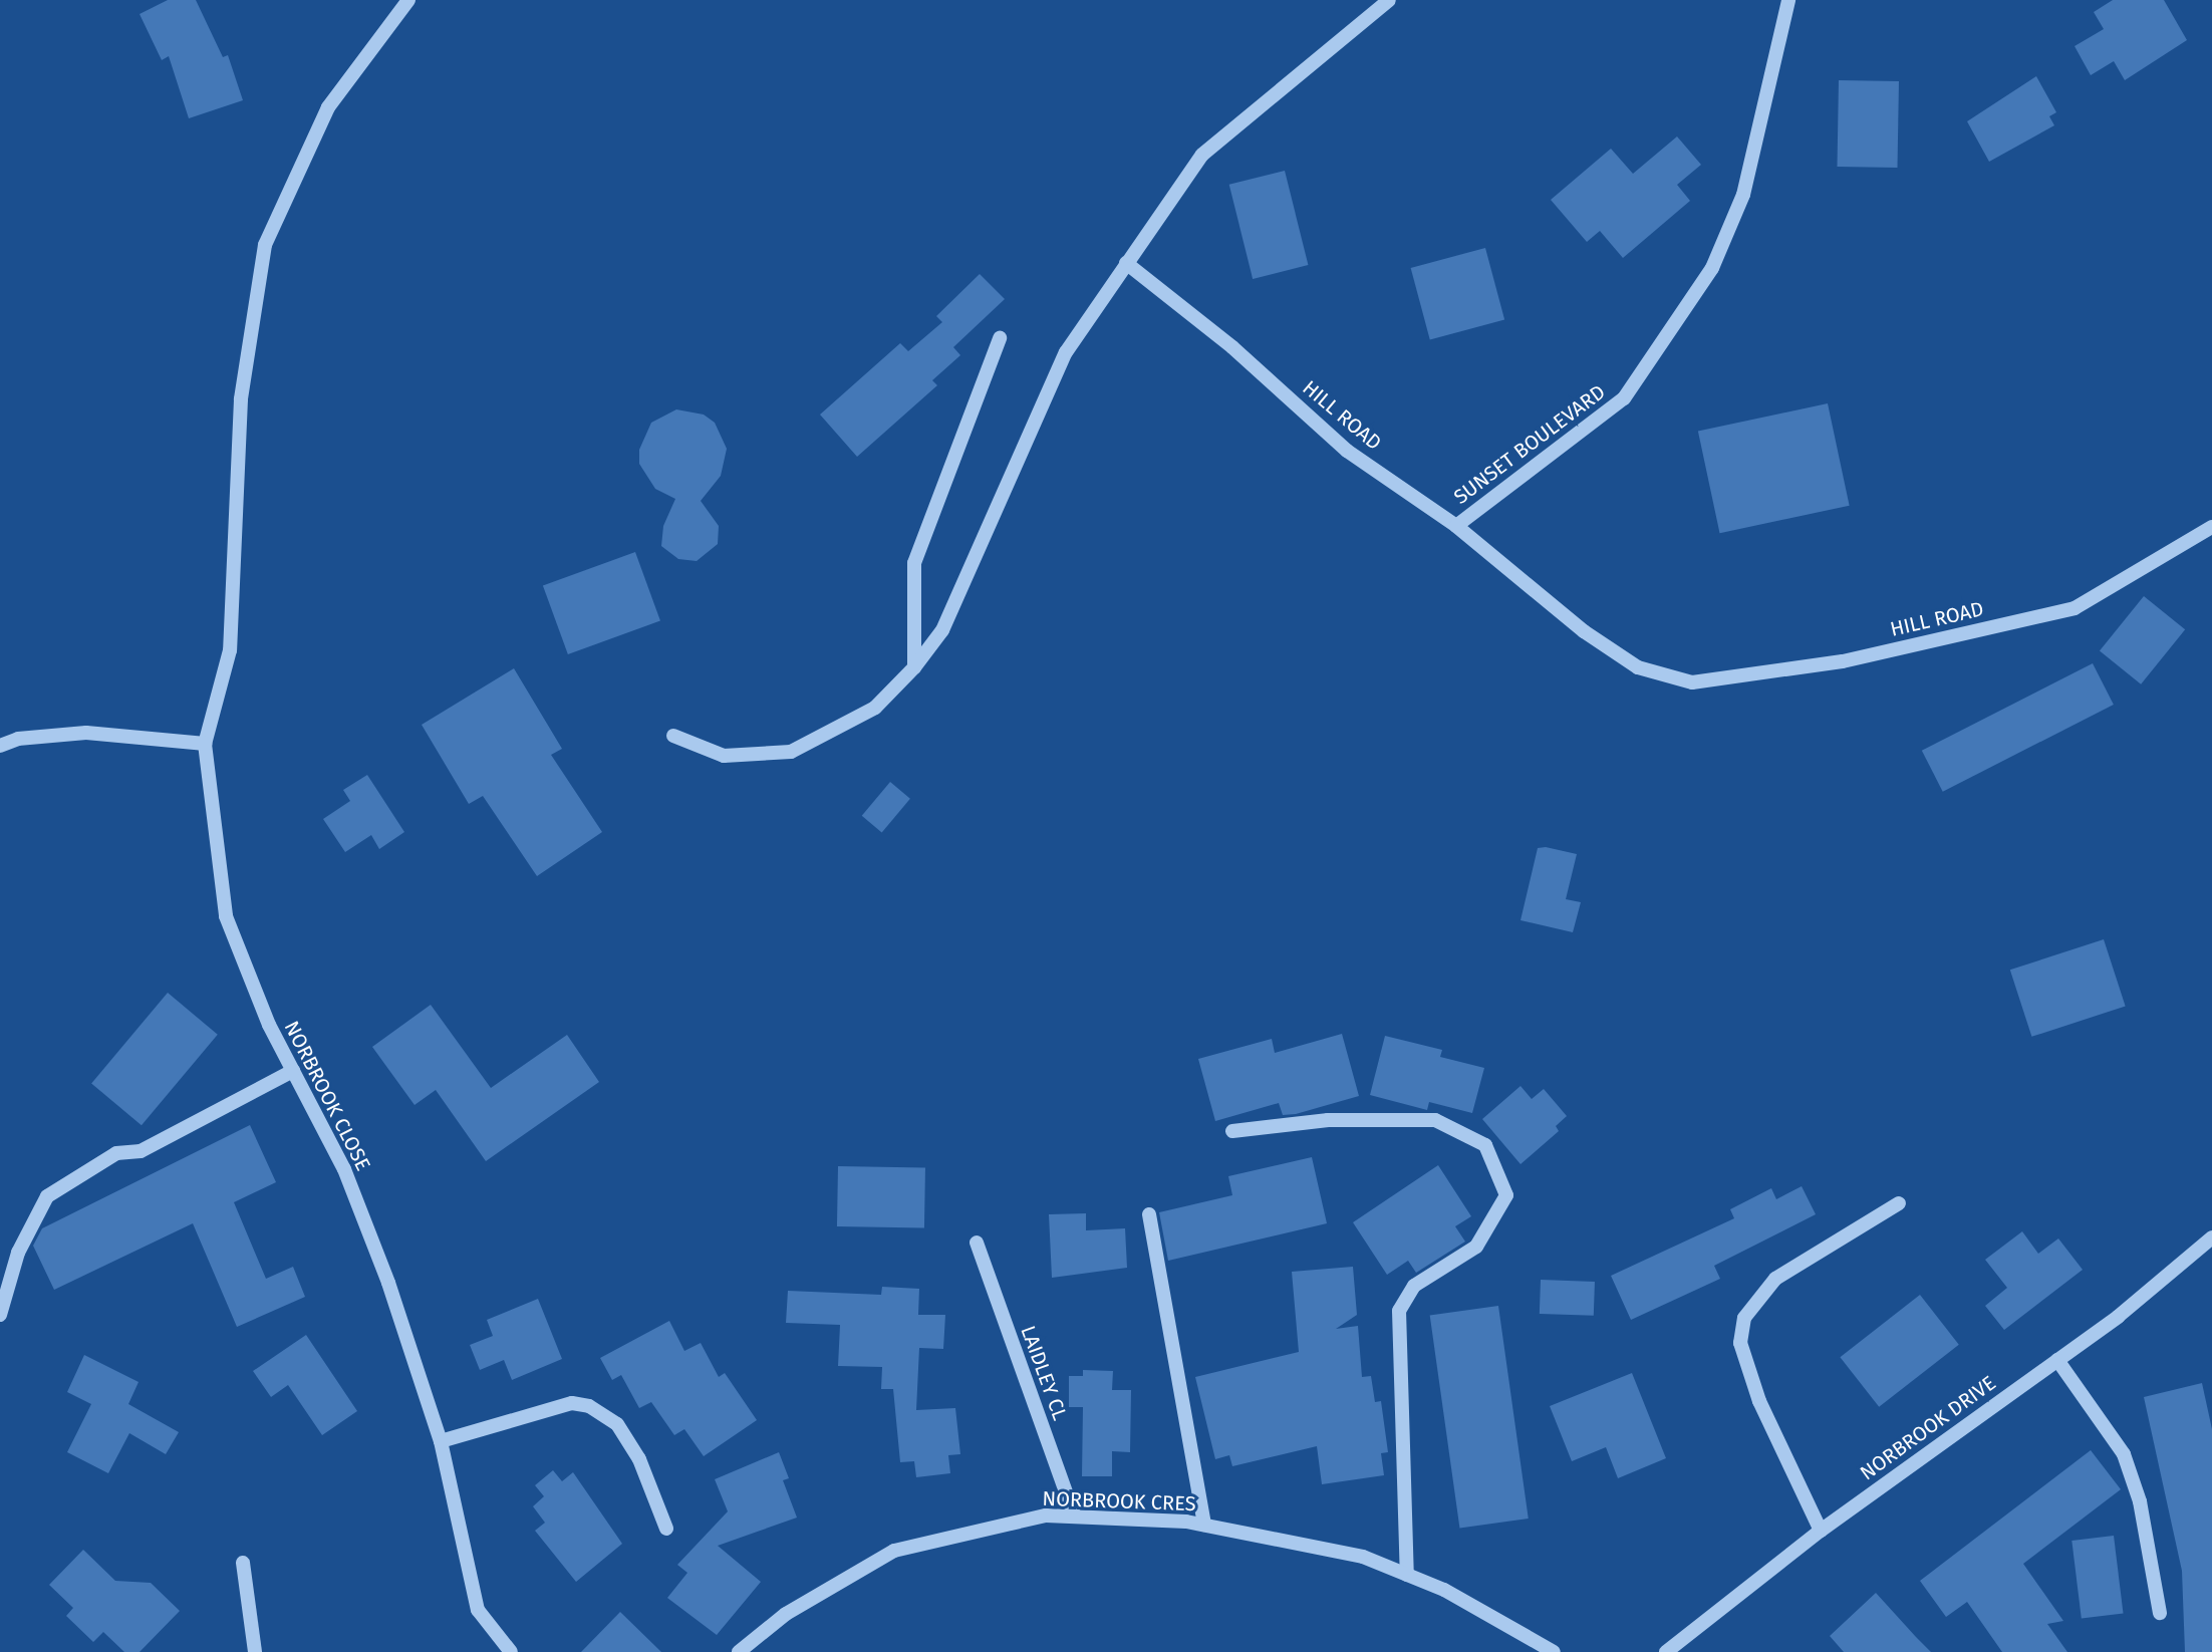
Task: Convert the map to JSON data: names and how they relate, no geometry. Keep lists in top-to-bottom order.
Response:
{
  "streets": {
    "street": [
      "HILL ROAD",
      "SUNSET BOULEVARD",
      "NORBROOK CLOSE",
      "LAIDLEY CL",
      "NORBROOK DRIVE",
      "NORBROOK CRES"
    ]
  },
  "crossings": [
    ["HILL ROAD", "SUNSET BOULEVARD"],
    ["LAIDLEY CL", "NORBROOK CRES"]
  ]
}
